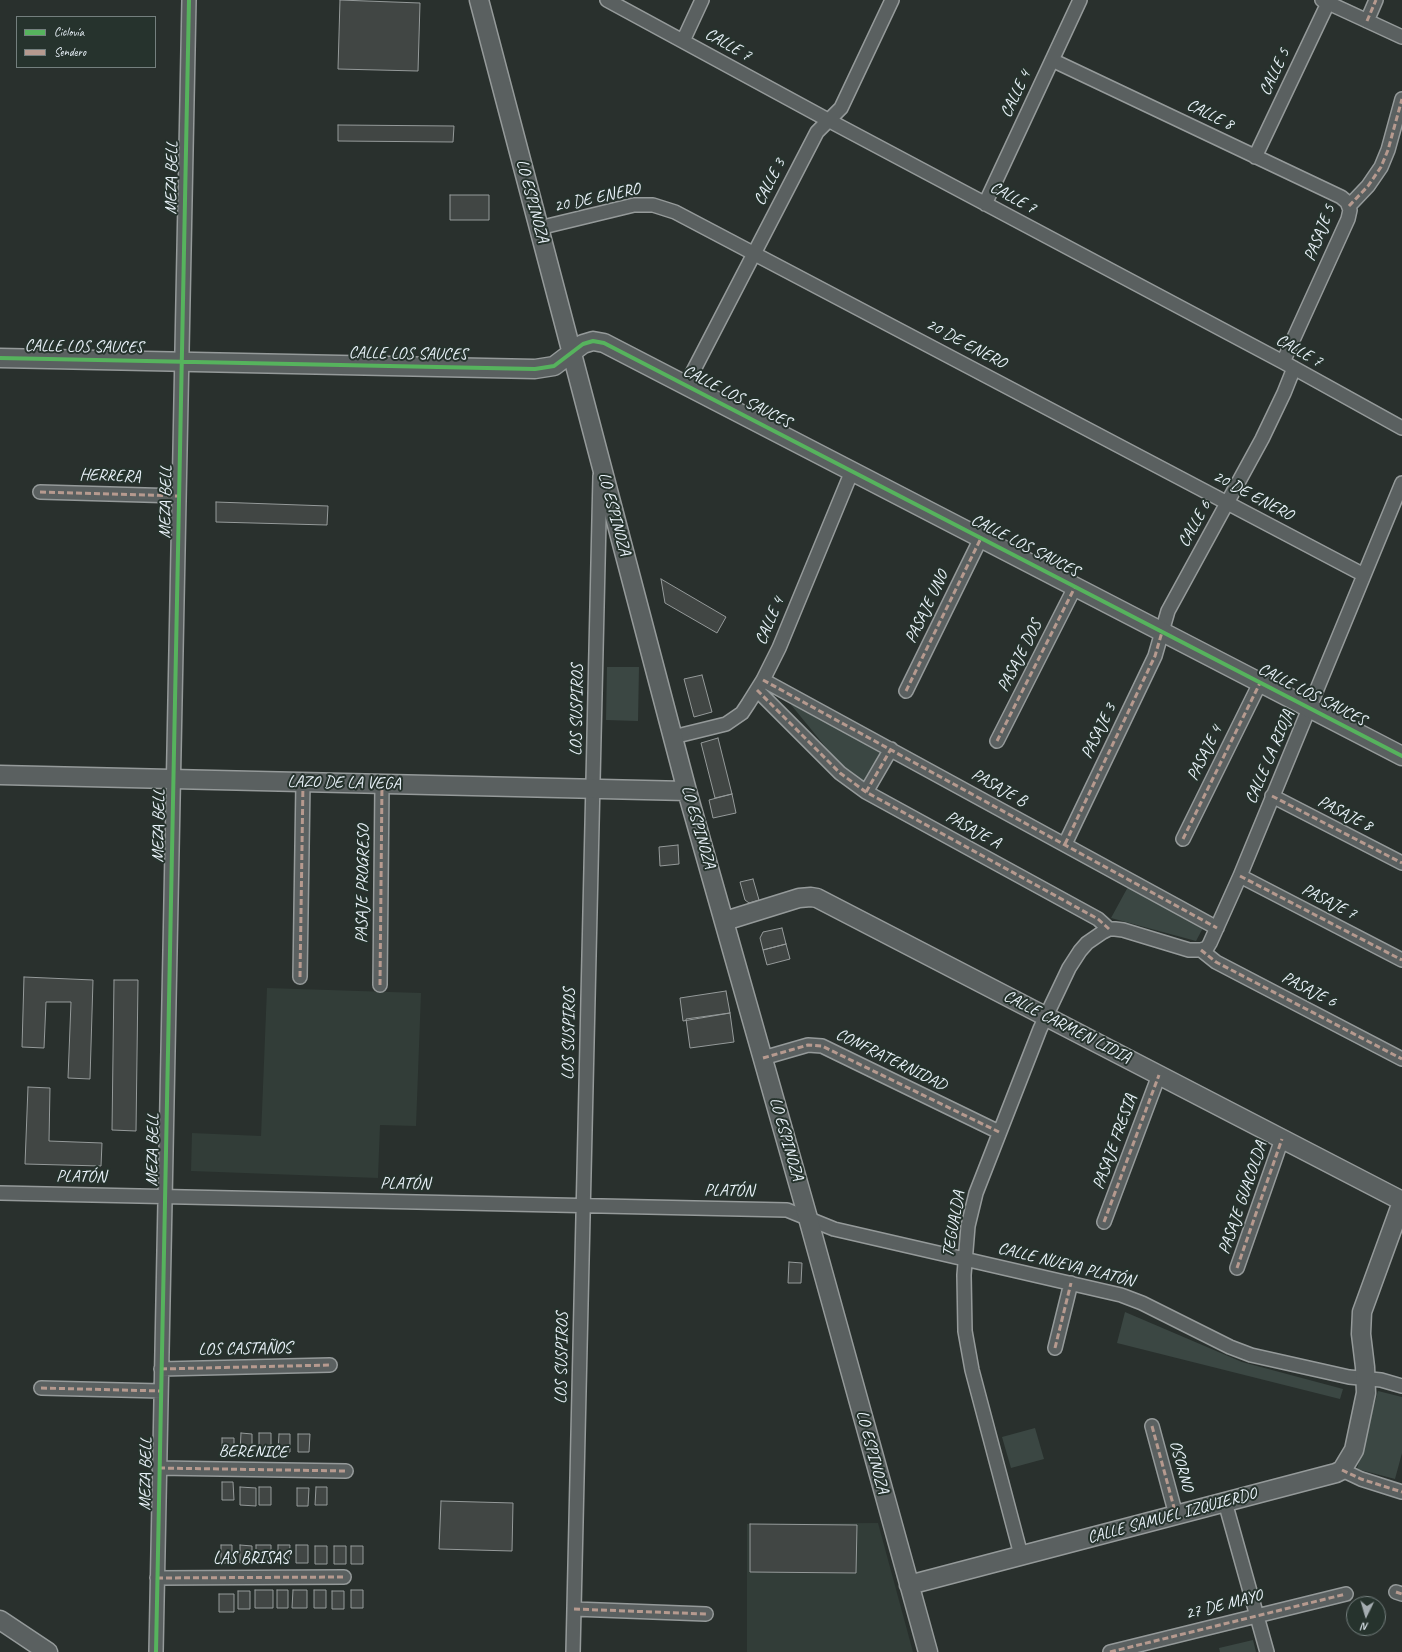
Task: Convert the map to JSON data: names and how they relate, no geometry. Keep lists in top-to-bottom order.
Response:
{
  "streets": {
    "street": [
      "CALLE 7",
      "CALLE 5",
      "CALLE 4",
      "CALLE 8",
      "MEZA BELL",
      "CALLE 3",
      "20 DE ENERO",
      "LO ESPINOZA",
      "PASAJE 5",
      "CALLE LOS SAUCES",
      "HERRERA",
      "CALLE 6",
      "PASAJE UNO",
      "PASAJE DOS",
      "LOS SUSPIROS",
      "PASAJE 3",
      "PASAJE 4",
      "CALLE LA RIOJA",
      "LAZO DE LA VEGA",
      "PASAJE B",
      "PASAJE 8",
      "PASAJE A",
      "PASAJE PROGRESO",
      "PASAJE 7",
      "PASAJE 6",
      "CALLE CARMEN LIDIA",
      "CONFRATERNIDAD",
      "PASAJE FRESIA",
      "PLATÓN",
      "PASAJE GUACOLDA",
      "TEGUALDA",
      "CALLE NUEVA PLATÓN",
      "LOS CASTAÑOS",
      "BERENICE",
      "OSORNO",
      "CALLE SAMUEL IZQUIERDO",
      "LAS BRISAS",
      "27 DE MAYO"
    ]
  },
  "crossings": [
    ["CALLE 7", "CALLE 4"],
    ["CALLE 7", "CALLE 3"],
    ["CALLE 7", "PASAJE 5"],
    ["CALLE 7", "CALLE 6"],
    ["CALLE 5", "CALLE 8"],
    ["CALLE 4", "CALLE 8"],
    ["CALLE 4", "LO ESPINOZA"],
    ["CALLE 4", "CALLE LOS SAUCES"],
    ["CALLE 4", "PASAJE B"],
    ["CALLE 4", "PASAJE A"],
    ["CALLE 8", "PASAJE 5"],
    ["MEZA BELL", "CALLE LOS SAUCES"],
    ["MEZA BELL", "HERRERA"],
    ["MEZA BELL", "LAZO DE LA VEGA"],
    ["MEZA BELL", "PLATÓN"],
    ["MEZA BELL", "LOS CASTAÑOS"],
    ["MEZA BELL", "BERENICE"],
    ["MEZA BELL", "LAS BRISAS"],
    ["CALLE 3", "20 DE ENERO"],
    ["CALLE 3", "CALLE LOS SAUCES"],
    ["20 DE ENERO", "LO ESPINOZA"],
    ["20 DE ENERO", "CALLE 6"],
    ["20 DE ENERO", "CALLE LA RIOJA"],
    ["LO ESPINOZA", "CALLE LOS SAUCES"],
    ["LO ESPINOZA", "LOS SUSPIROS"],
    ["LO ESPINOZA", "LAZO DE LA VEGA"],
    ["LO ESPINOZA", "CALLE CARMEN LIDIA"],
    ["LO ESPINOZA", "CONFRATERNIDAD"],
    ["LO ESPINOZA", "PLATÓN"],
    ["LO ESPINOZA", "CALLE NUEVA PLATÓN"],
    ["LO ESPINOZA", "CALLE SAMUEL IZQUIERDO"],
    ["PASAJE 5", "CALLE 6"],
    ["CALLE LOS SAUCES", "CALLE 6"],
    ["CALLE LOS SAUCES", "PASAJE UNO"],
    ["CALLE LOS SAUCES", "PASAJE DOS"],
    ["CALLE LOS SAUCES", "PASAJE 3"],
    ["CALLE LOS SAUCES", "PASAJE 4"],
    ["CALLE LOS SAUCES", "CALLE LA RIOJA"],
    ["CALLE 6", "PASAJE 3"],
    ["LOS SUSPIROS", "LAZO DE LA VEGA"],
    ["LOS SUSPIROS", "PLATÓN"],
    ["PASAJE 3", "PASAJE B"],
    ["CALLE LA RIOJA", "PASAJE B"],
    ["CALLE LA RIOJA", "PASAJE 8"],
    ["CALLE LA RIOJA", "PASAJE 7"],
    ["CALLE LA RIOJA", "PASAJE 6"],
    ["LAZO DE LA VEGA", "PASAJE PROGRESO"],
    ["PASAJE B", "PASAJE A"],
    ["PASAJE A", "TEGUALDA"],
    ["CALLE CARMEN LIDIA", "PASAJE FRESIA"],
    ["CALLE CARMEN LIDIA", "PASAJE GUACOLDA"],
    ["CALLE CARMEN LIDIA", "TEGUALDA"],
    ["CONFRATERNIDAD", "TEGUALDA"],
    ["PLATÓN", "CALLE NUEVA PLATÓN"],
    ["TEGUALDA", "CALLE NUEVA PLATÓN"],
    ["TEGUALDA", "CALLE SAMUEL IZQUIERDO"],
    ["OSORNO", "CALLE SAMUEL IZQUIERDO"]
  ],
  "legend": ["Ciclovía", "Sendero"],
  "north": "bottom"
}
